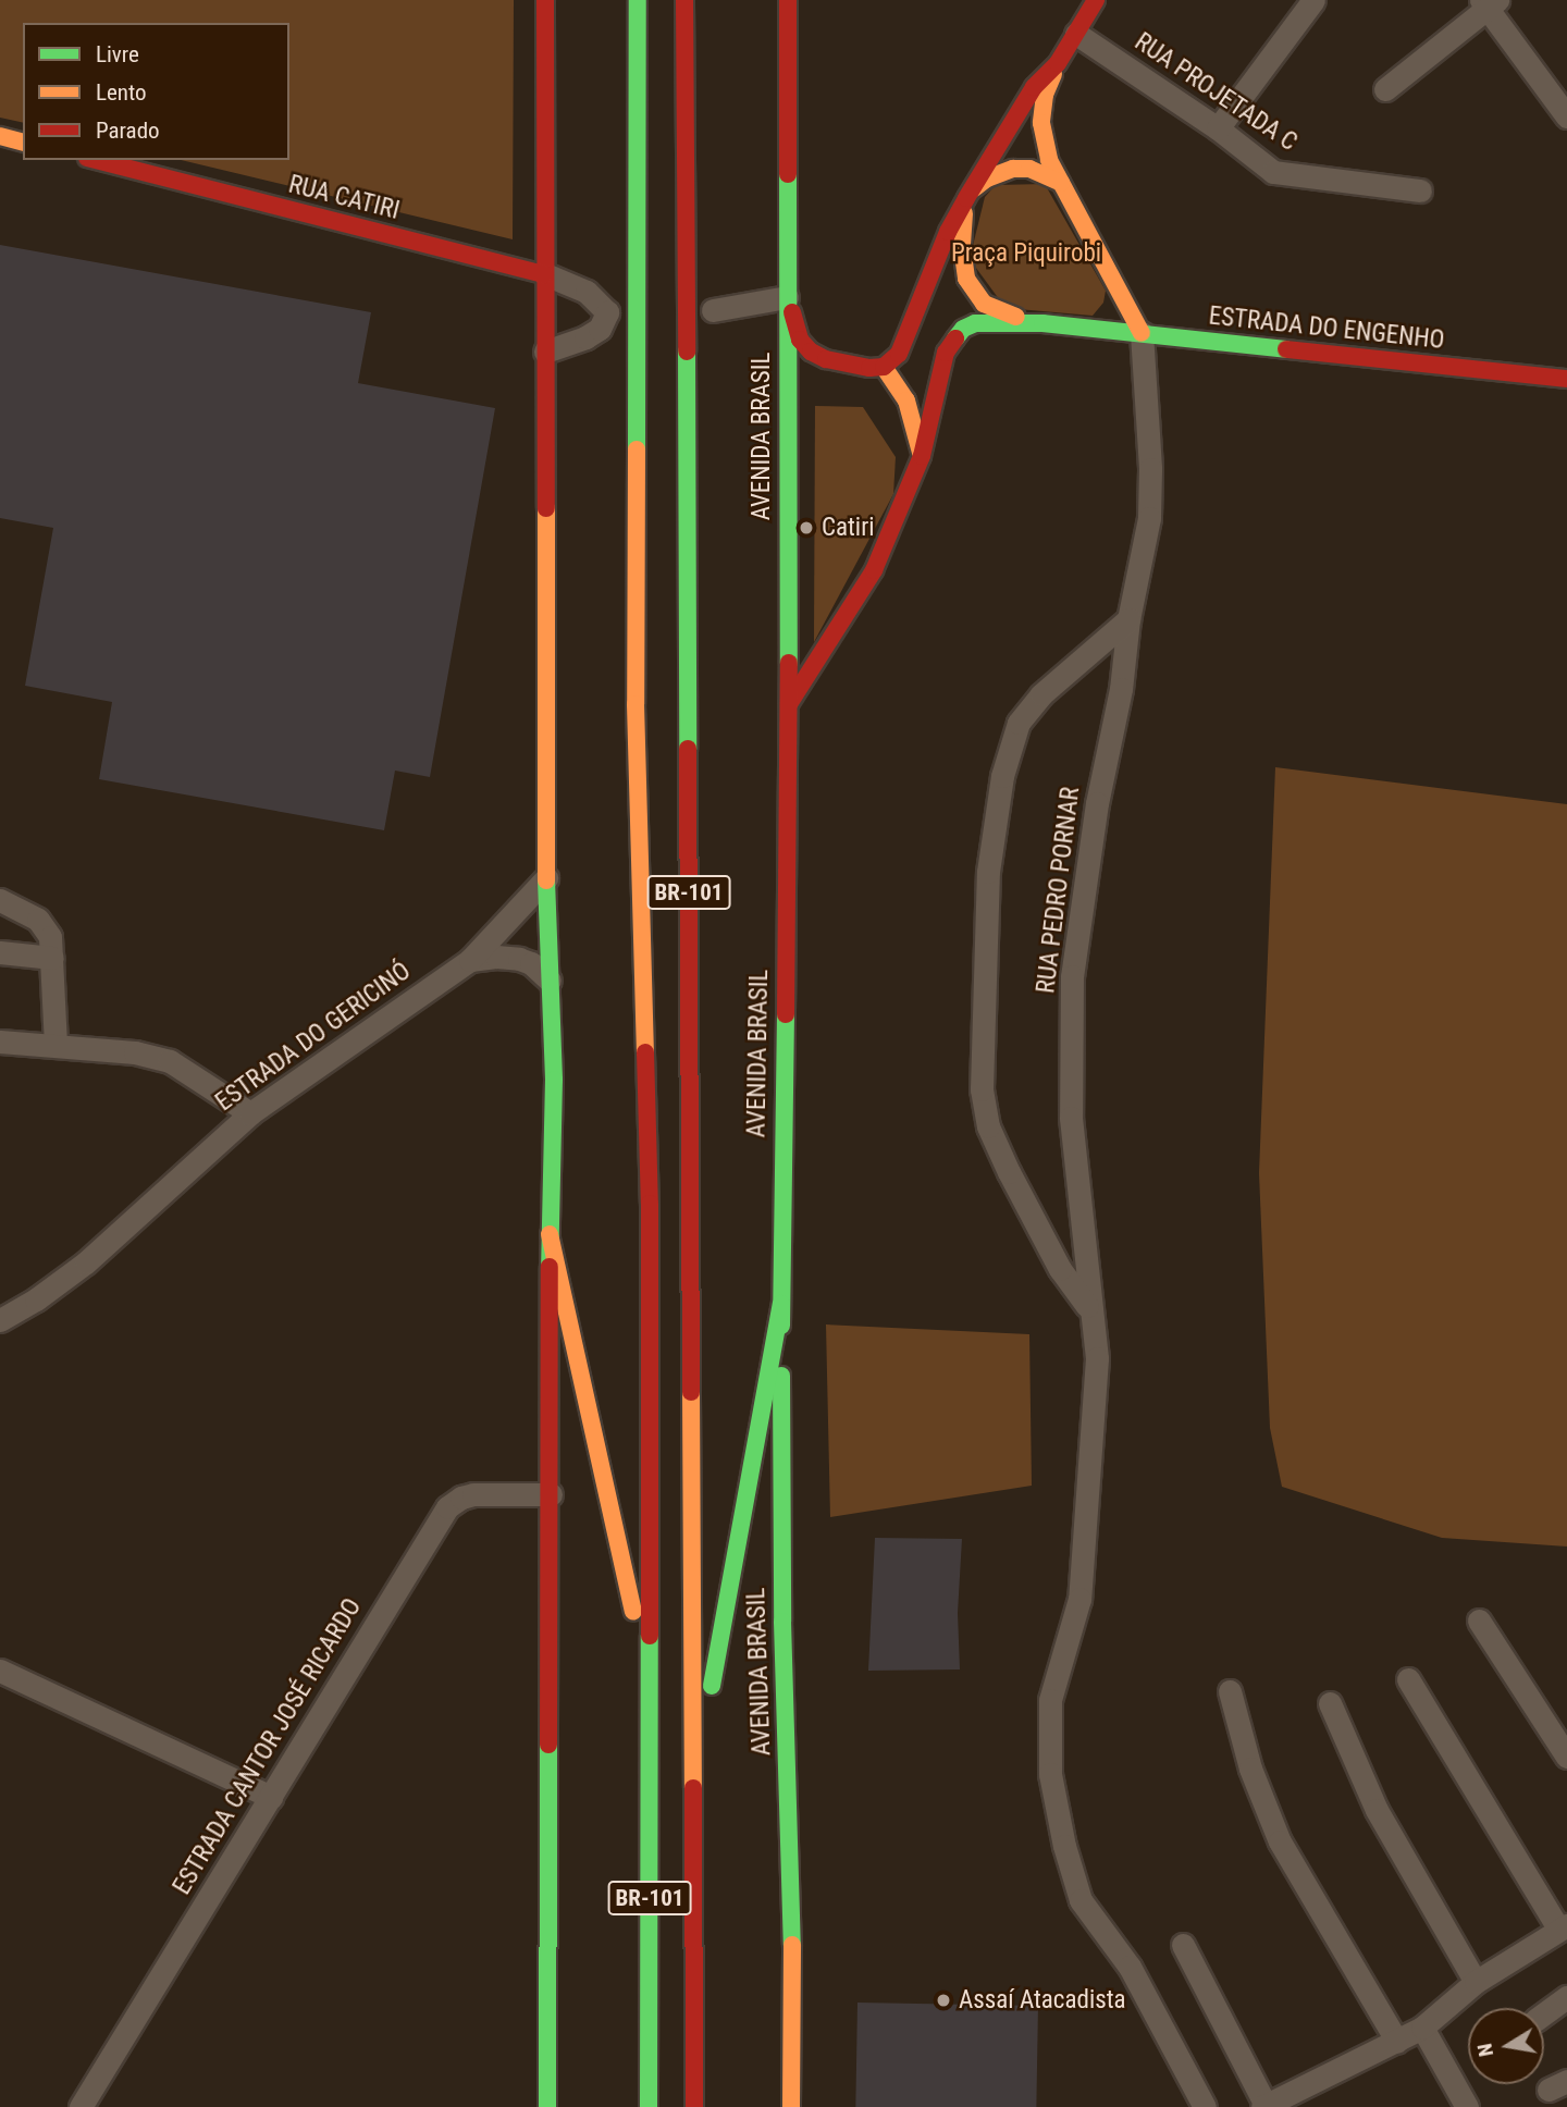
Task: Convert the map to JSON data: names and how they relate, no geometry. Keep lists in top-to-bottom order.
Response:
{
  "streets": {
    "main road": [
      "RUA CATIRI",
      "ESTRADA DO ENGENHO",
      "AVENIDA BRASIL",
      "BR-101"
    ],
    "street": [
      "RUA PROJETADA C",
      "RUA PEDRO PORNAR",
      "ESTRADA DO GERICINÓ",
      "ESTRADA CANTOR JOSÉ RICARDO"
    ]
  },
  "crossings": [
    ["ESTRADA DO ENGENHO", "RUA PEDRO PORNAR"]
  ],
  "parks": ["Praça Piquirobi"],
  "places": ["Catiri", "Assaí Atacadista"],
  "legend": ["Livre", "Lento", "Parado"],
  "north": "left"
}
